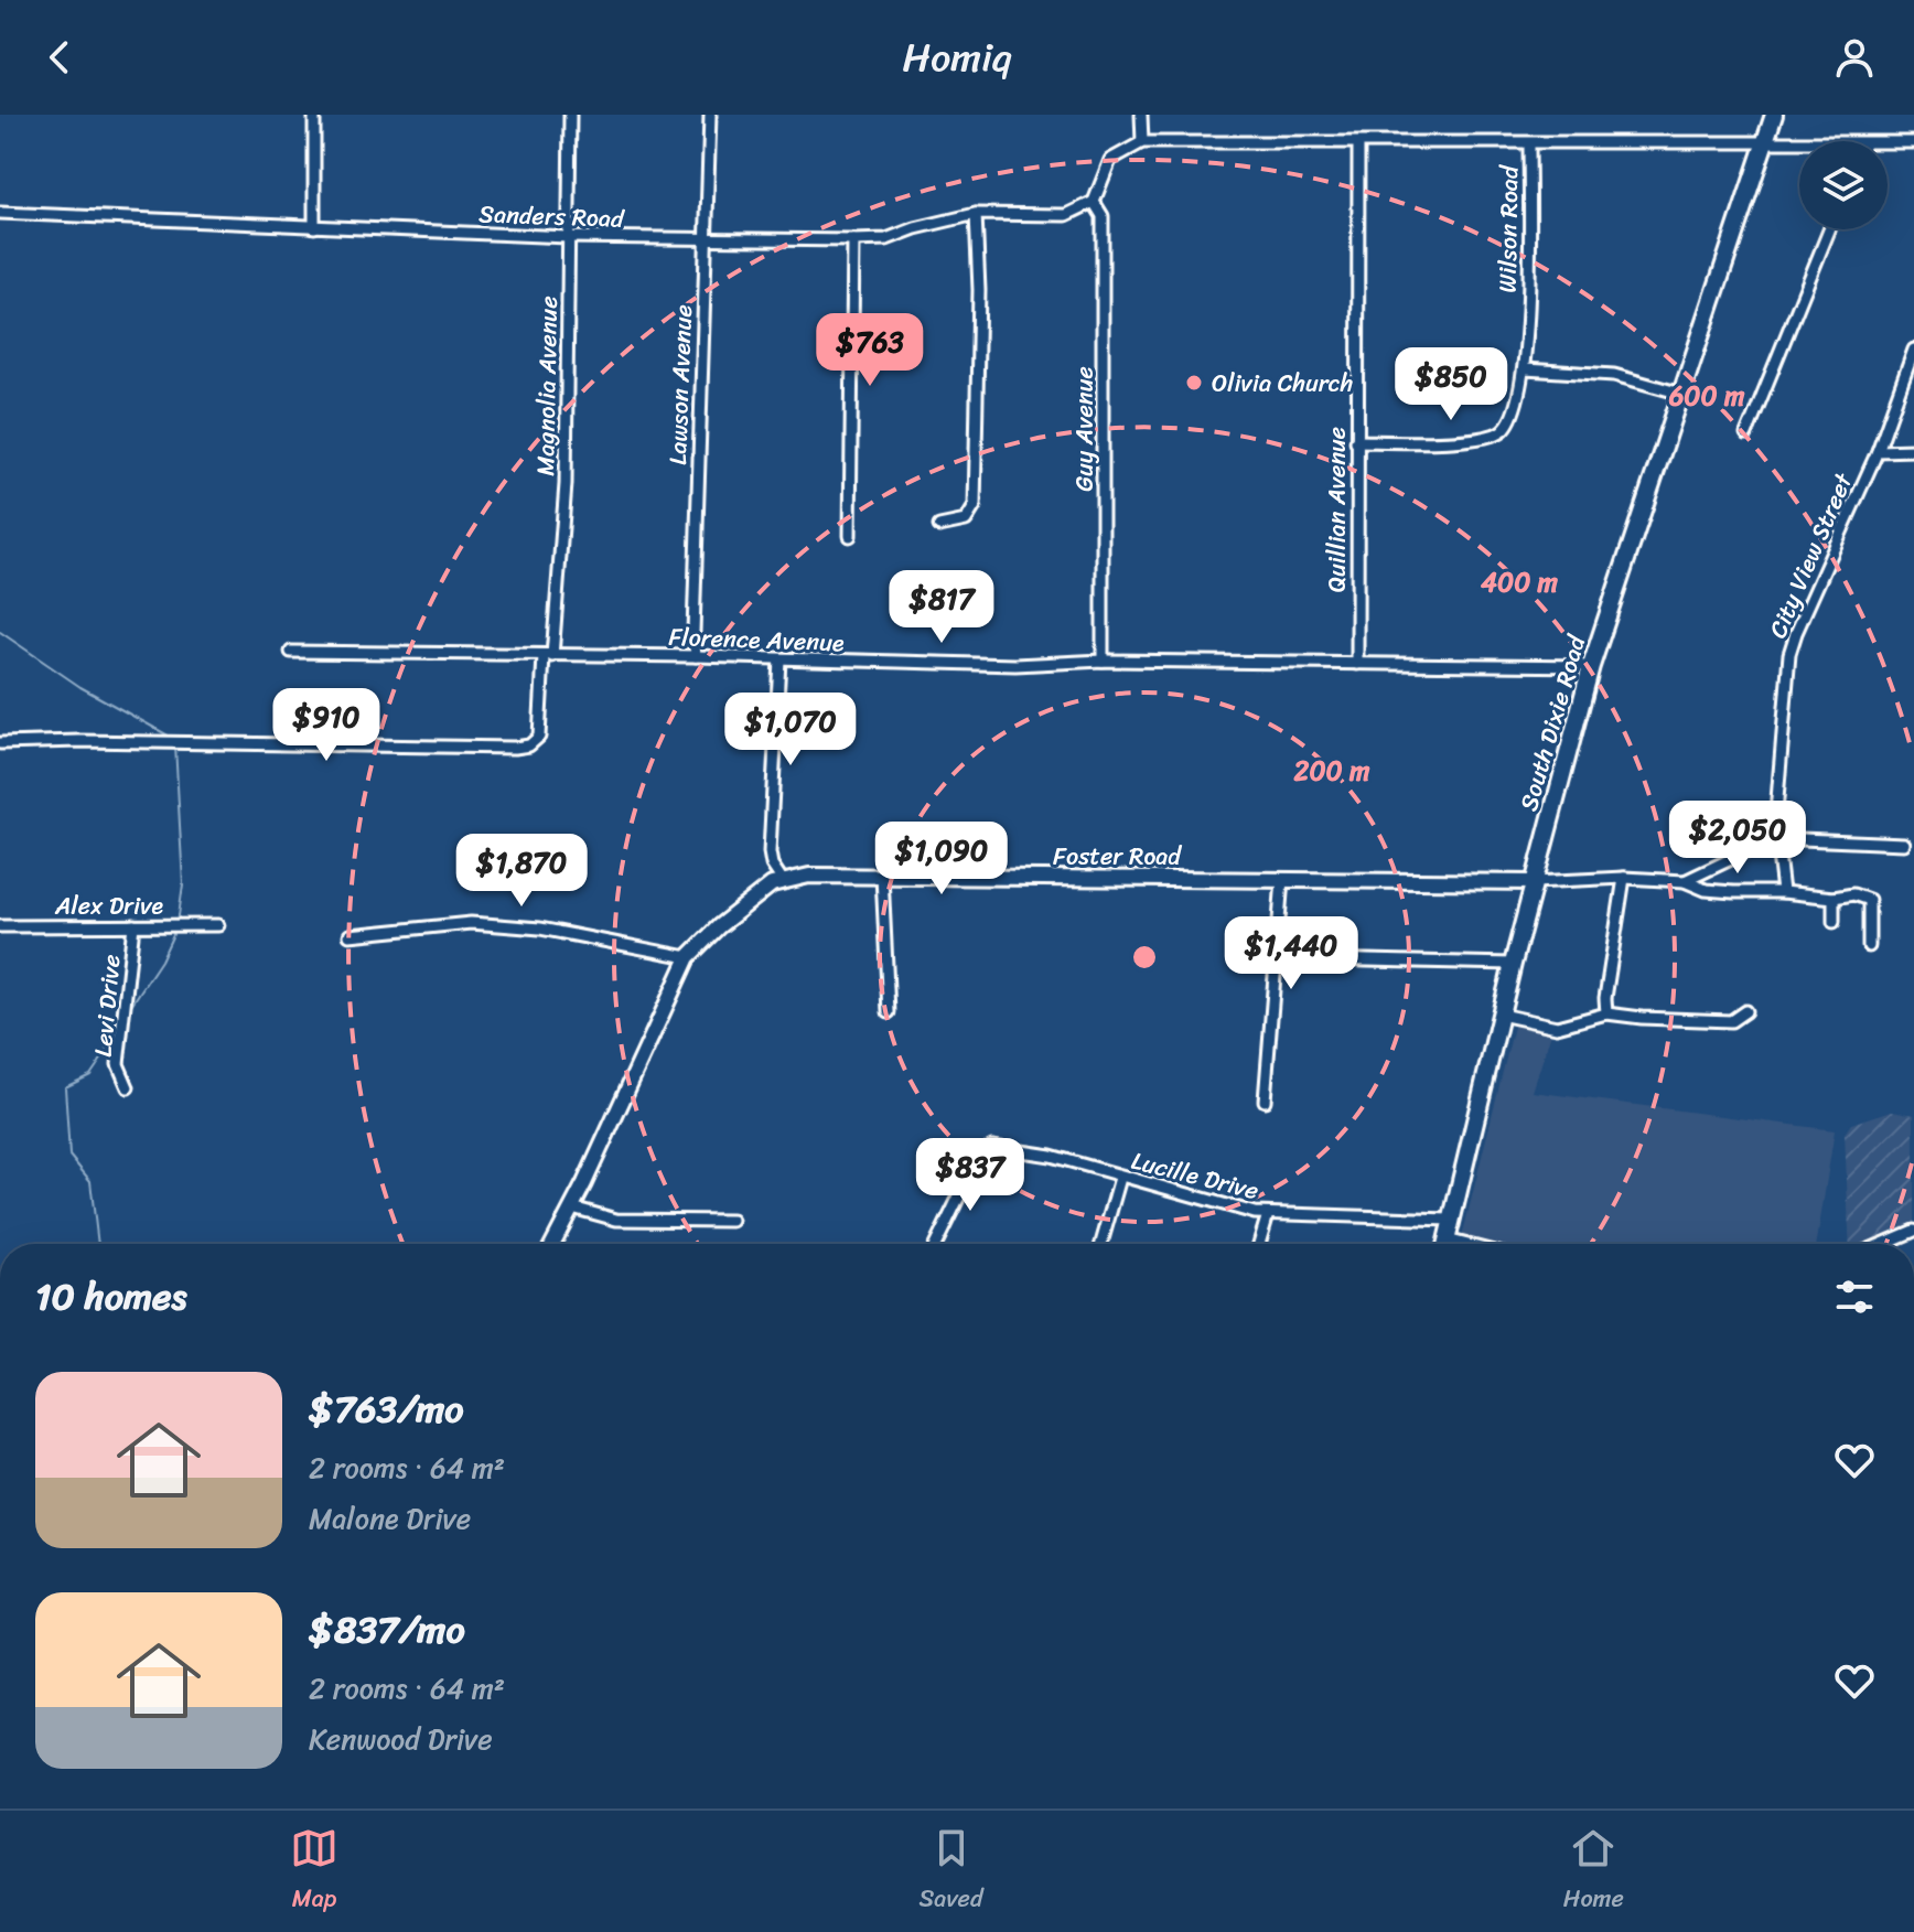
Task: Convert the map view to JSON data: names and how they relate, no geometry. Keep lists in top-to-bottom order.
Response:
{
  "streets": {
    "main road": ["South Dixie Road"],
    "street": [
      "Sanders Road",
      "Wilson Road",
      "Lawson Avenue",
      "Magnolia Avenue",
      "Guy Avenue",
      "Quillian Avenue",
      "City View Street",
      "Florence Avenue",
      "Foster Road",
      "Alex Drive",
      "Levi Drive",
      "Lucille Drive"
    ]
  },
  "crossings": [
    ["Sanders Road", "Lawson Avenue"],
    ["Sanders Road", "Magnolia Avenue"],
    ["Sanders Road", "Guy Avenue"],
    ["Wilson Road", "Quillian Avenue"],
    ["Lawson Avenue", "Florence Avenue"],
    ["Magnolia Avenue", "Florence Avenue"],
    ["Guy Avenue", "Florence Avenue"],
    ["Quillian Avenue", "Florence Avenue"],
    ["Florence Avenue", "South Dixie Road"],
    ["South Dixie Road", "Foster Road"],
    ["South Dixie Road", "Lucille Drive"],
    ["Alex Drive", "Levi Drive"]
  ],
  "places": ["Olivia Church"],
  "page": {
    "header": "Homiq",
    "price": [
      "$763",
      "$850",
      "$817",
      "$910",
      "$1,070",
      "$2,050",
      "$1,090",
      "$1,870",
      "$1,440",
      "$837"
    ],
    "heading": "10 homes",
    "list": [
      {
        "name": "$763/mo",
        "note": "2 rooms · 64 m² · Malone Drive"
      },
      {
        "name": "$837/mo",
        "note": "2 rooms · 64 m² · Kenwood Drive"
      }
    ],
    "tabs": ["Map", "Saved", "Home"]
  },
  "rings": ["600 m", "400 m", "200 m"]
}
